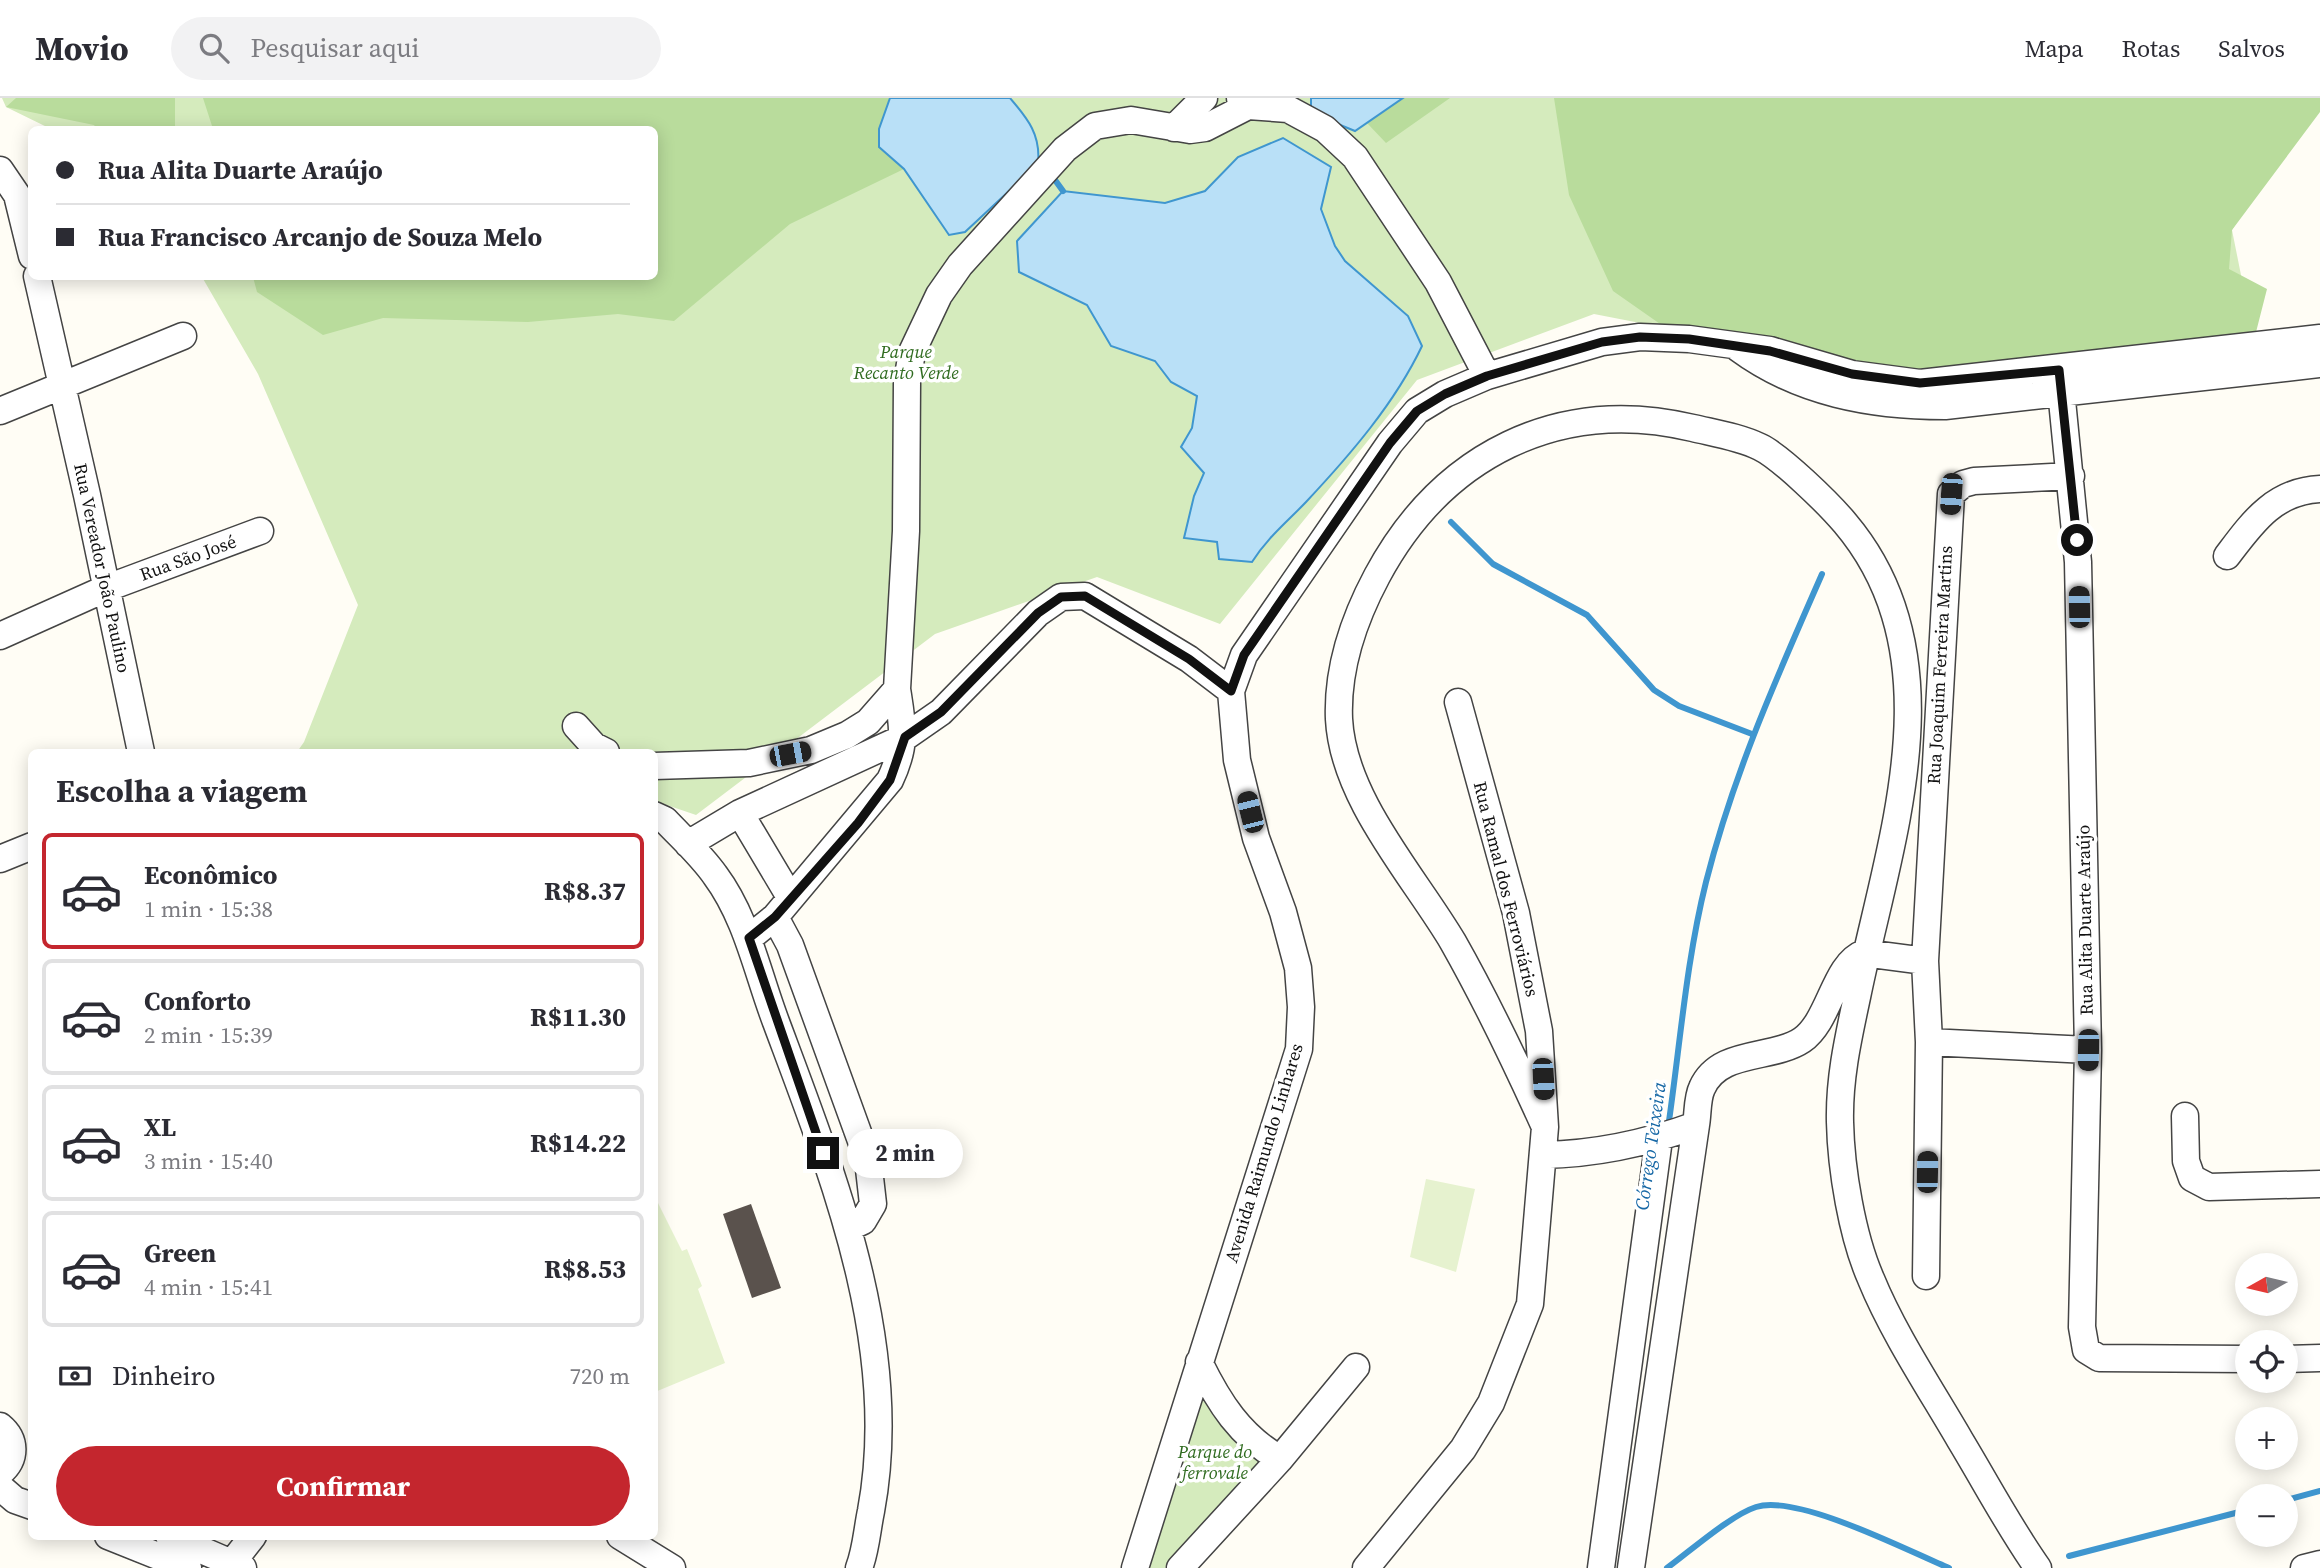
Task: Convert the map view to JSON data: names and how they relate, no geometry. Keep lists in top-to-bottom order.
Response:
{
  "streets": {
    "street": [
      "Rua São José",
      "Rua Vereador João Paulino",
      "Rua Joaquim Ferreira Martins",
      "Rua Ramal dos Ferroviários",
      "Rua Alita Duarte Araújo",
      "Avenida Raimundo Linhares"
    ]
  },
  "crossings": [
    ["Rua São José", "Rua Vereador João Paulino"],
    ["Rua Joaquim Ferreira Martins", "Rua Alita Duarte Araújo"],
    ["Rua Alita Duarte Araújo", "Avenida Raimundo Linhares"]
  ],
  "water": ["Córrego Teixeira"],
  "parks": ["Parque Recanto Verde", "Parque do ferrovale"],
  "north": "left",
  "page": {
    "header": "Movio",
    "search": "Pesquisar aqui",
    "nav": ["Mapa", "Rotas", "Salvos"],
    "banner": ["Rua Alita Duarte Araújo", "Rua Francisco Arcanjo de Souza Melo"],
    "heading": "Escolha a viagem",
    "list": [
      {
        "name": "Econômico",
        "note": "1 min · 15:38",
        "value": "R$8.37"
      },
      {
        "name": "Conforto",
        "note": "2 min · 15:39",
        "value": "R$11.30"
      },
      {
        "name": "XL",
        "note": "3 min · 15:40",
        "value": "R$14.22"
      },
      {
        "name": "Green",
        "note": "4 min · 15:41",
        "value": "R$8.53"
      }
    ],
    "bubble": "2 min",
    "map_buttons": ["+", "−"],
    "pay": ["Dinheiro", "720 m"],
    "buttons": "Confirmar"
  }
}
